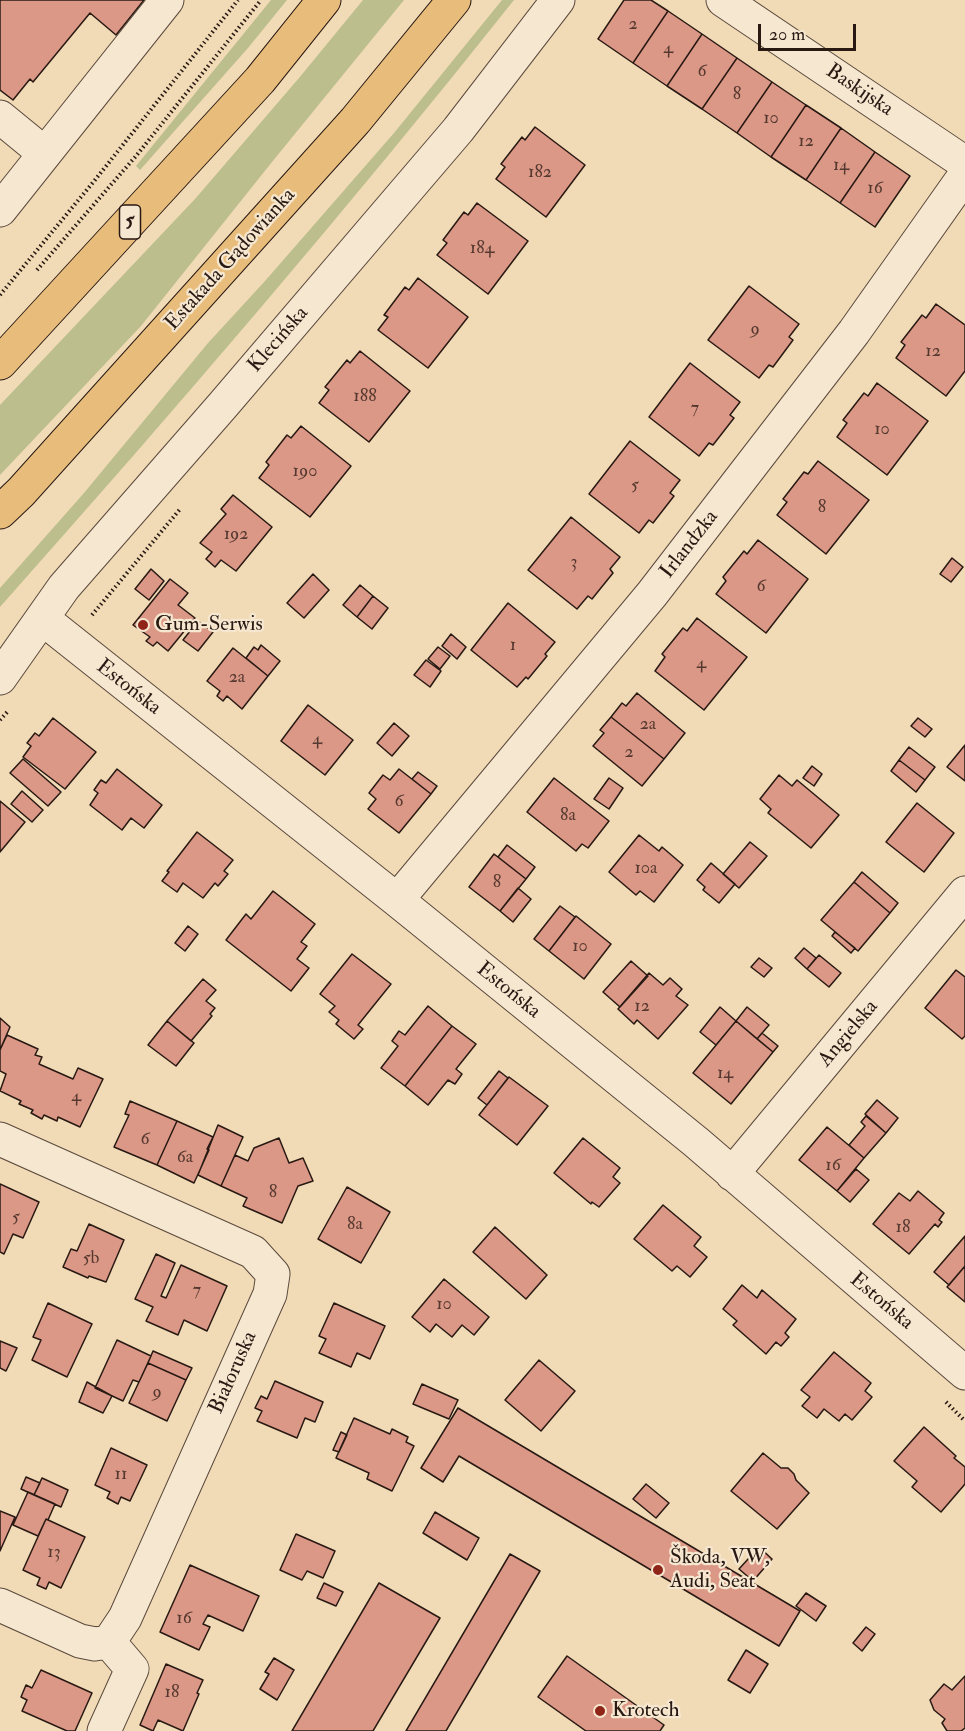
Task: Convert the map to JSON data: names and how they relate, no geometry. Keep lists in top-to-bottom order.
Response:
{
  "streets": {
    "main road": ["5", "Estakada Gądowianka"],
    "street": [
      "Baskijska",
      "Klecińska",
      "Irlandzka",
      "Estońska",
      "Angielska",
      "Białoruska"
    ]
  },
  "crossings": [
    ["Klecińska", "Estońska"],
    ["Irlandzka", "Estońska"],
    ["Estońska", "Angielska"]
  ],
  "places": ["Gum-Serwis", "Škoda, VW, Audi, Seat", "Krotech"],
  "house_numbers": [
    "2",
    "4",
    "6",
    "8",
    "10",
    "12",
    "14",
    "182",
    "16",
    "184",
    "9",
    "12",
    "188",
    "7",
    "10",
    "190",
    "5",
    "8",
    "192",
    "3",
    "6",
    "1",
    "4",
    "2a",
    "2a",
    "4",
    "2",
    "6",
    "8a",
    "10a",
    "8",
    "10",
    "12",
    "14",
    "4",
    "6",
    "6a",
    "16",
    "8",
    "5",
    "8a",
    "18",
    "5b",
    "7",
    "10",
    "9",
    "11",
    "13",
    "16",
    "18"
  ],
  "scale_bar": "20 m"
}
